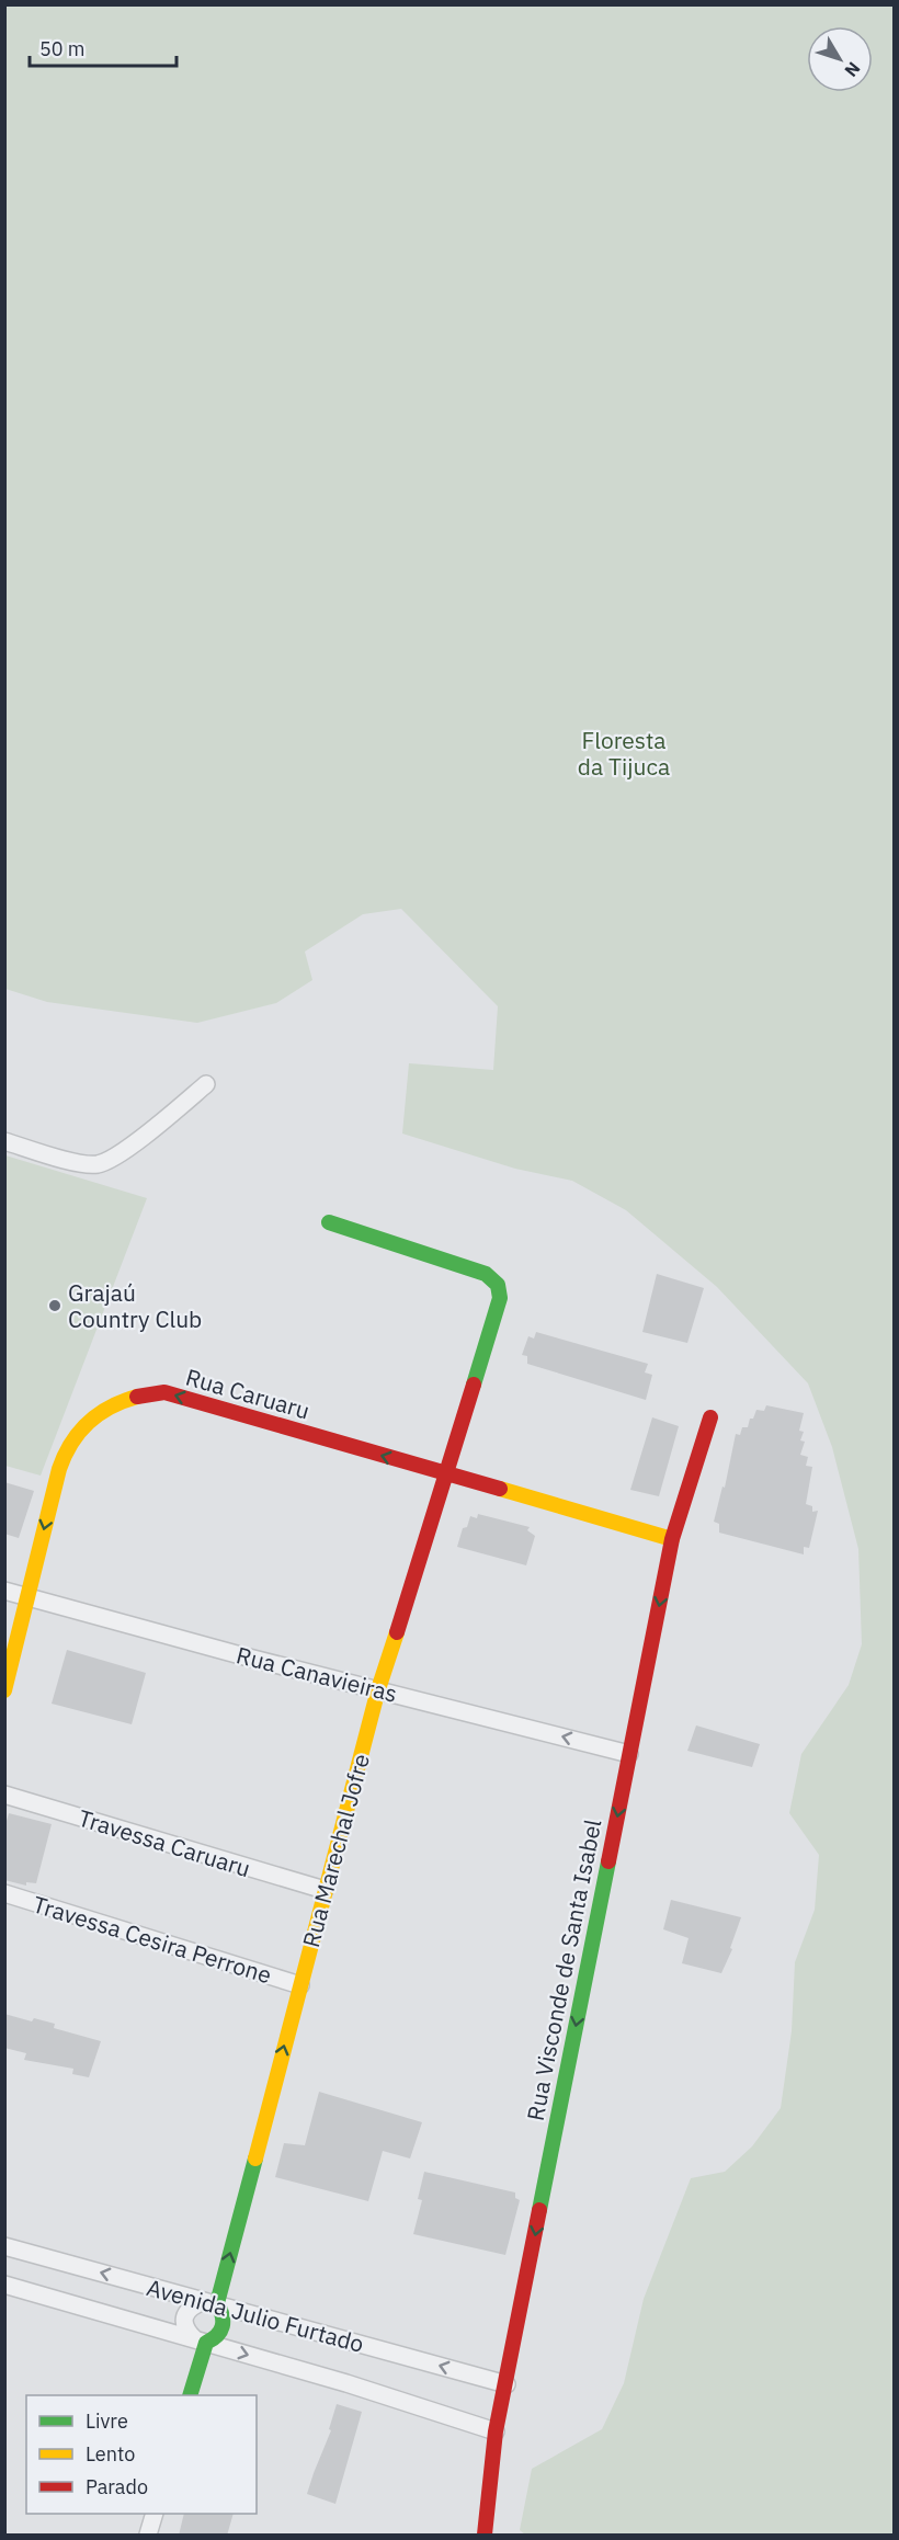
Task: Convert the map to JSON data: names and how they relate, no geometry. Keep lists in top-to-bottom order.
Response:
{
  "streets": {
    "street": [
      "Rua Caruaru",
      "Rua Canavieiras",
      "Travessa Caruaru",
      "Rua Marechal Jofre",
      "Travessa Cesira Perrone",
      "Rua Visconde de Santa Isabel",
      "Avenida Julio Furtado"
    ]
  },
  "crossings": [
    ["Rua Caruaru", "Rua Canavieiras"],
    ["Rua Caruaru", "Rua Marechal Jofre"],
    ["Rua Caruaru", "Rua Visconde de Santa Isabel"],
    ["Rua Canavieiras", "Rua Marechal Jofre"],
    ["Rua Canavieiras", "Rua Visconde de Santa Isabel"],
    ["Travessa Caruaru", "Rua Marechal Jofre"],
    ["Rua Marechal Jofre", "Travessa Cesira Perrone"],
    ["Rua Marechal Jofre", "Avenida Julio Furtado"],
    ["Rua Visconde de Santa Isabel", "Avenida Julio Furtado"]
  ],
  "one_way": ["Rua Canavieiras", "Rua Visconde de Santa Isabel"],
  "parks": ["Floresta da Tijuca"],
  "places": ["Grajaú Country Club"],
  "legend": ["Livre", "Lento", "Parado"],
  "scale_bar": "50 m",
  "north": "bottom right"
}
